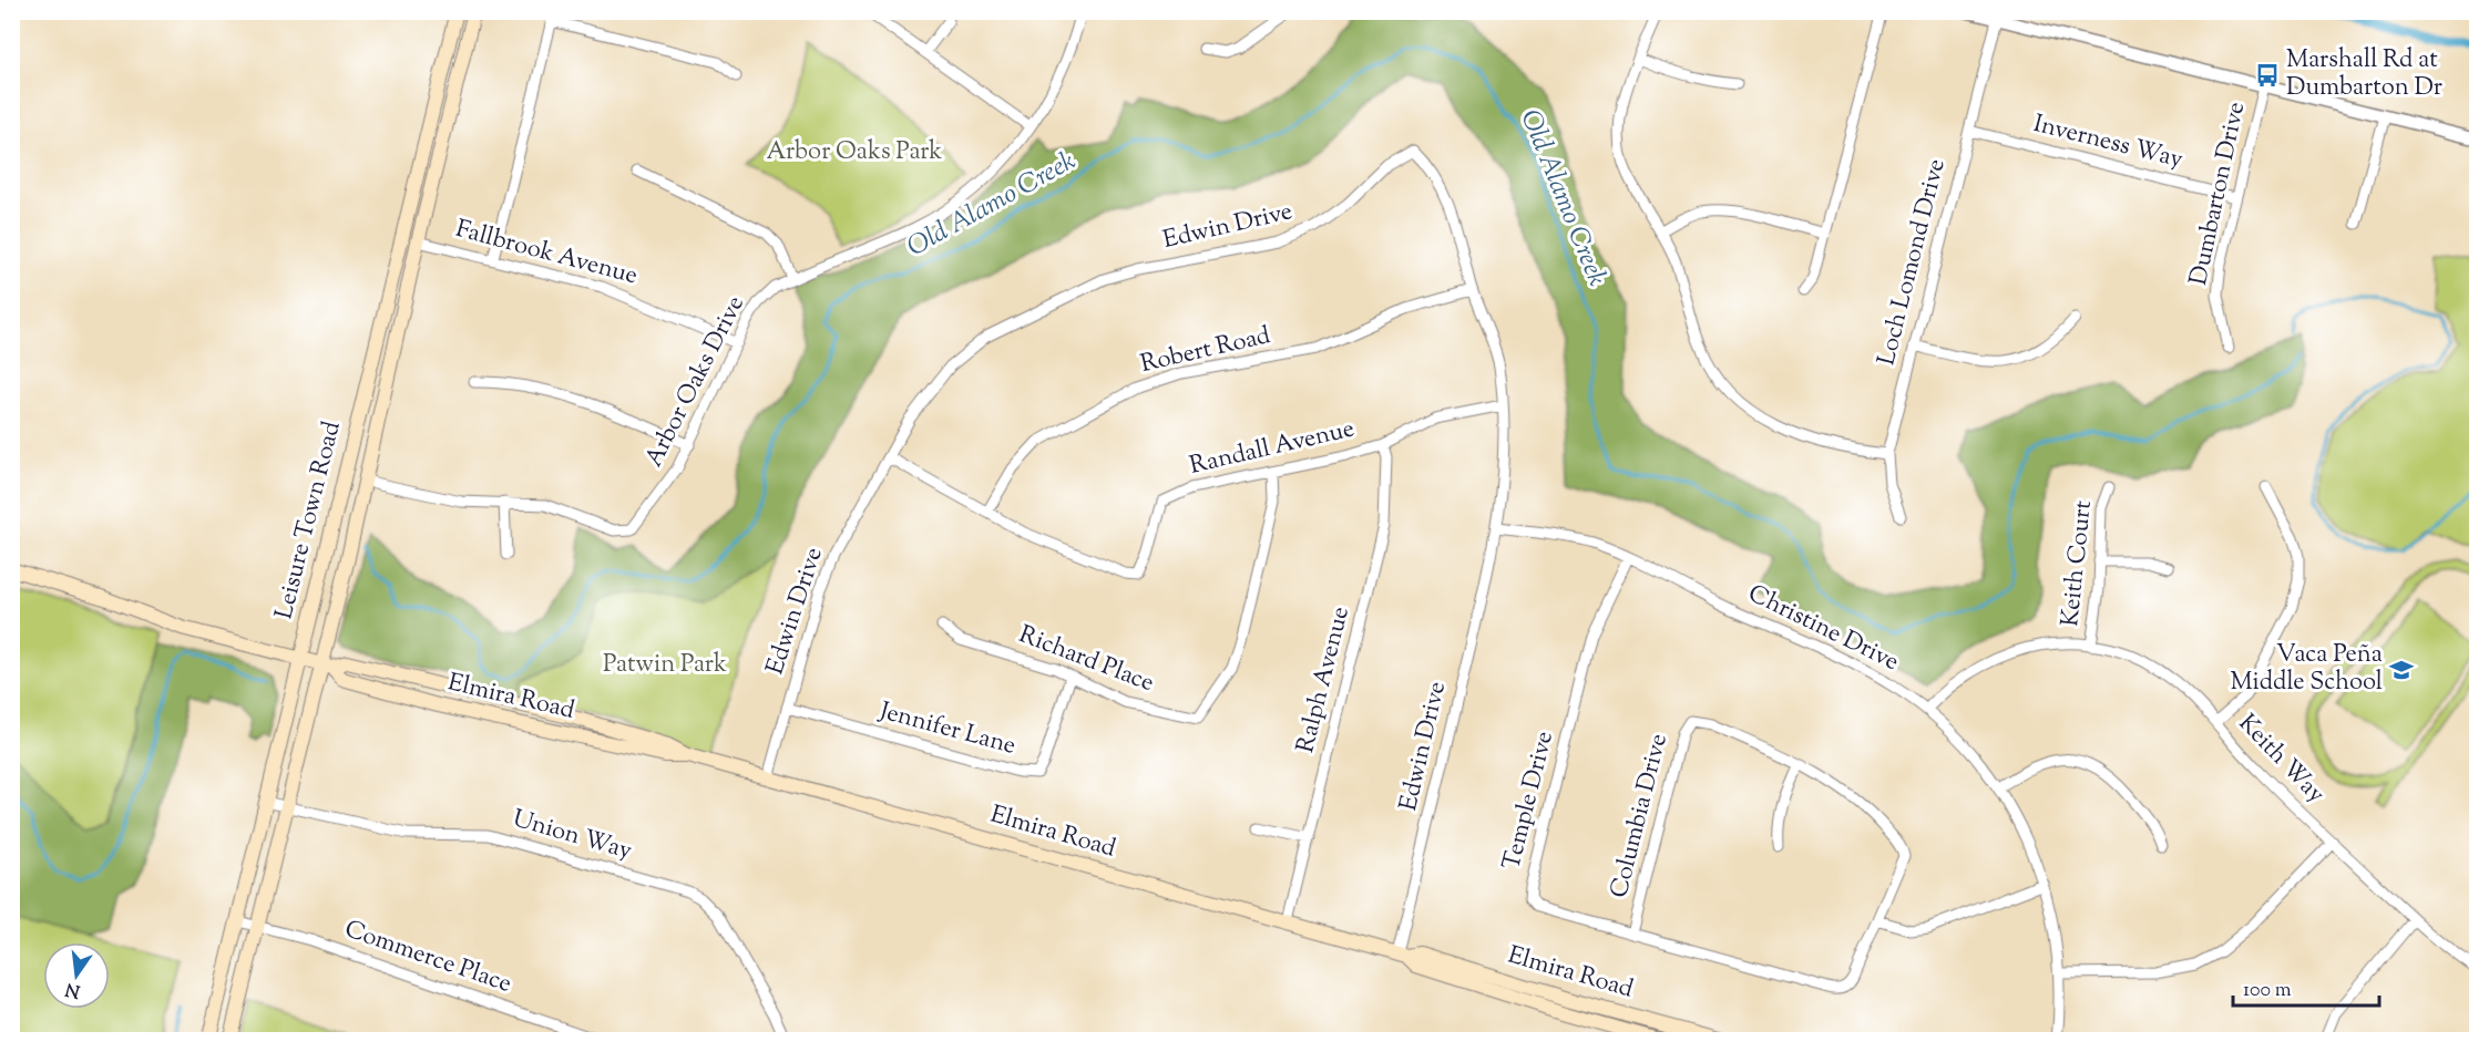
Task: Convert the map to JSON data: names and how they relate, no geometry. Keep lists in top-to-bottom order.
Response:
{
  "streets": {
    "main road": ["Leisure Town Road", "Elmira Road"],
    "street": [
      "Inverness Way",
      "Dumbarton Drive",
      "Edwin Drive",
      "Fallbrook Avenue",
      "Loch Lomond Drive",
      "Robert Road",
      "Arbor Oaks Drive",
      "Randall Avenue",
      "Keith Court",
      "Christine Drive",
      "Richard Place",
      "Ralph Avenue",
      "Jennifer Lane",
      "Keith Way",
      "Temple Drive",
      "Columbia Drive",
      "Union Way",
      "Commerce Place"
    ]
  },
  "crossings": [
    ["Inverness Way", "Dumbarton Drive"],
    ["Inverness Way", "Loch Lomond Drive"],
    ["Edwin Drive", "Robert Road"],
    ["Edwin Drive", "Randall Avenue"],
    ["Edwin Drive", "Christine Drive"],
    ["Edwin Drive", "Elmira Road"],
    ["Edwin Drive", "Jennifer Lane"],
    ["Fallbrook Avenue", "Arbor Oaks Drive"],
    ["Fallbrook Avenue", "Leisure Town Road"],
    ["Robert Road", "Randall Avenue"],
    ["Arbor Oaks Drive", "Leisure Town Road"],
    ["Randall Avenue", "Richard Place"],
    ["Randall Avenue", "Ralph Avenue"],
    ["Leisure Town Road", "Elmira Road"],
    ["Leisure Town Road", "Union Way"],
    ["Leisure Town Road", "Commerce Place"],
    ["Keith Court", "Keith Way"],
    ["Christine Drive", "Keith Way"],
    ["Christine Drive", "Temple Drive"],
    ["Richard Place", "Jennifer Lane"],
    ["Ralph Avenue", "Elmira Road"],
    ["Temple Drive", "Columbia Drive"]
  ],
  "water": ["Old Alamo Creek"],
  "parks": ["Arbor Oaks Park", "Patwin Park"],
  "places": {
    "bus stop": ["Marshall Rd at Dumbarton Dr"],
    "school or university": ["Vaca Peña Middle School"]
  },
  "scale_bar": "100 m",
  "north": "bottom"
}
